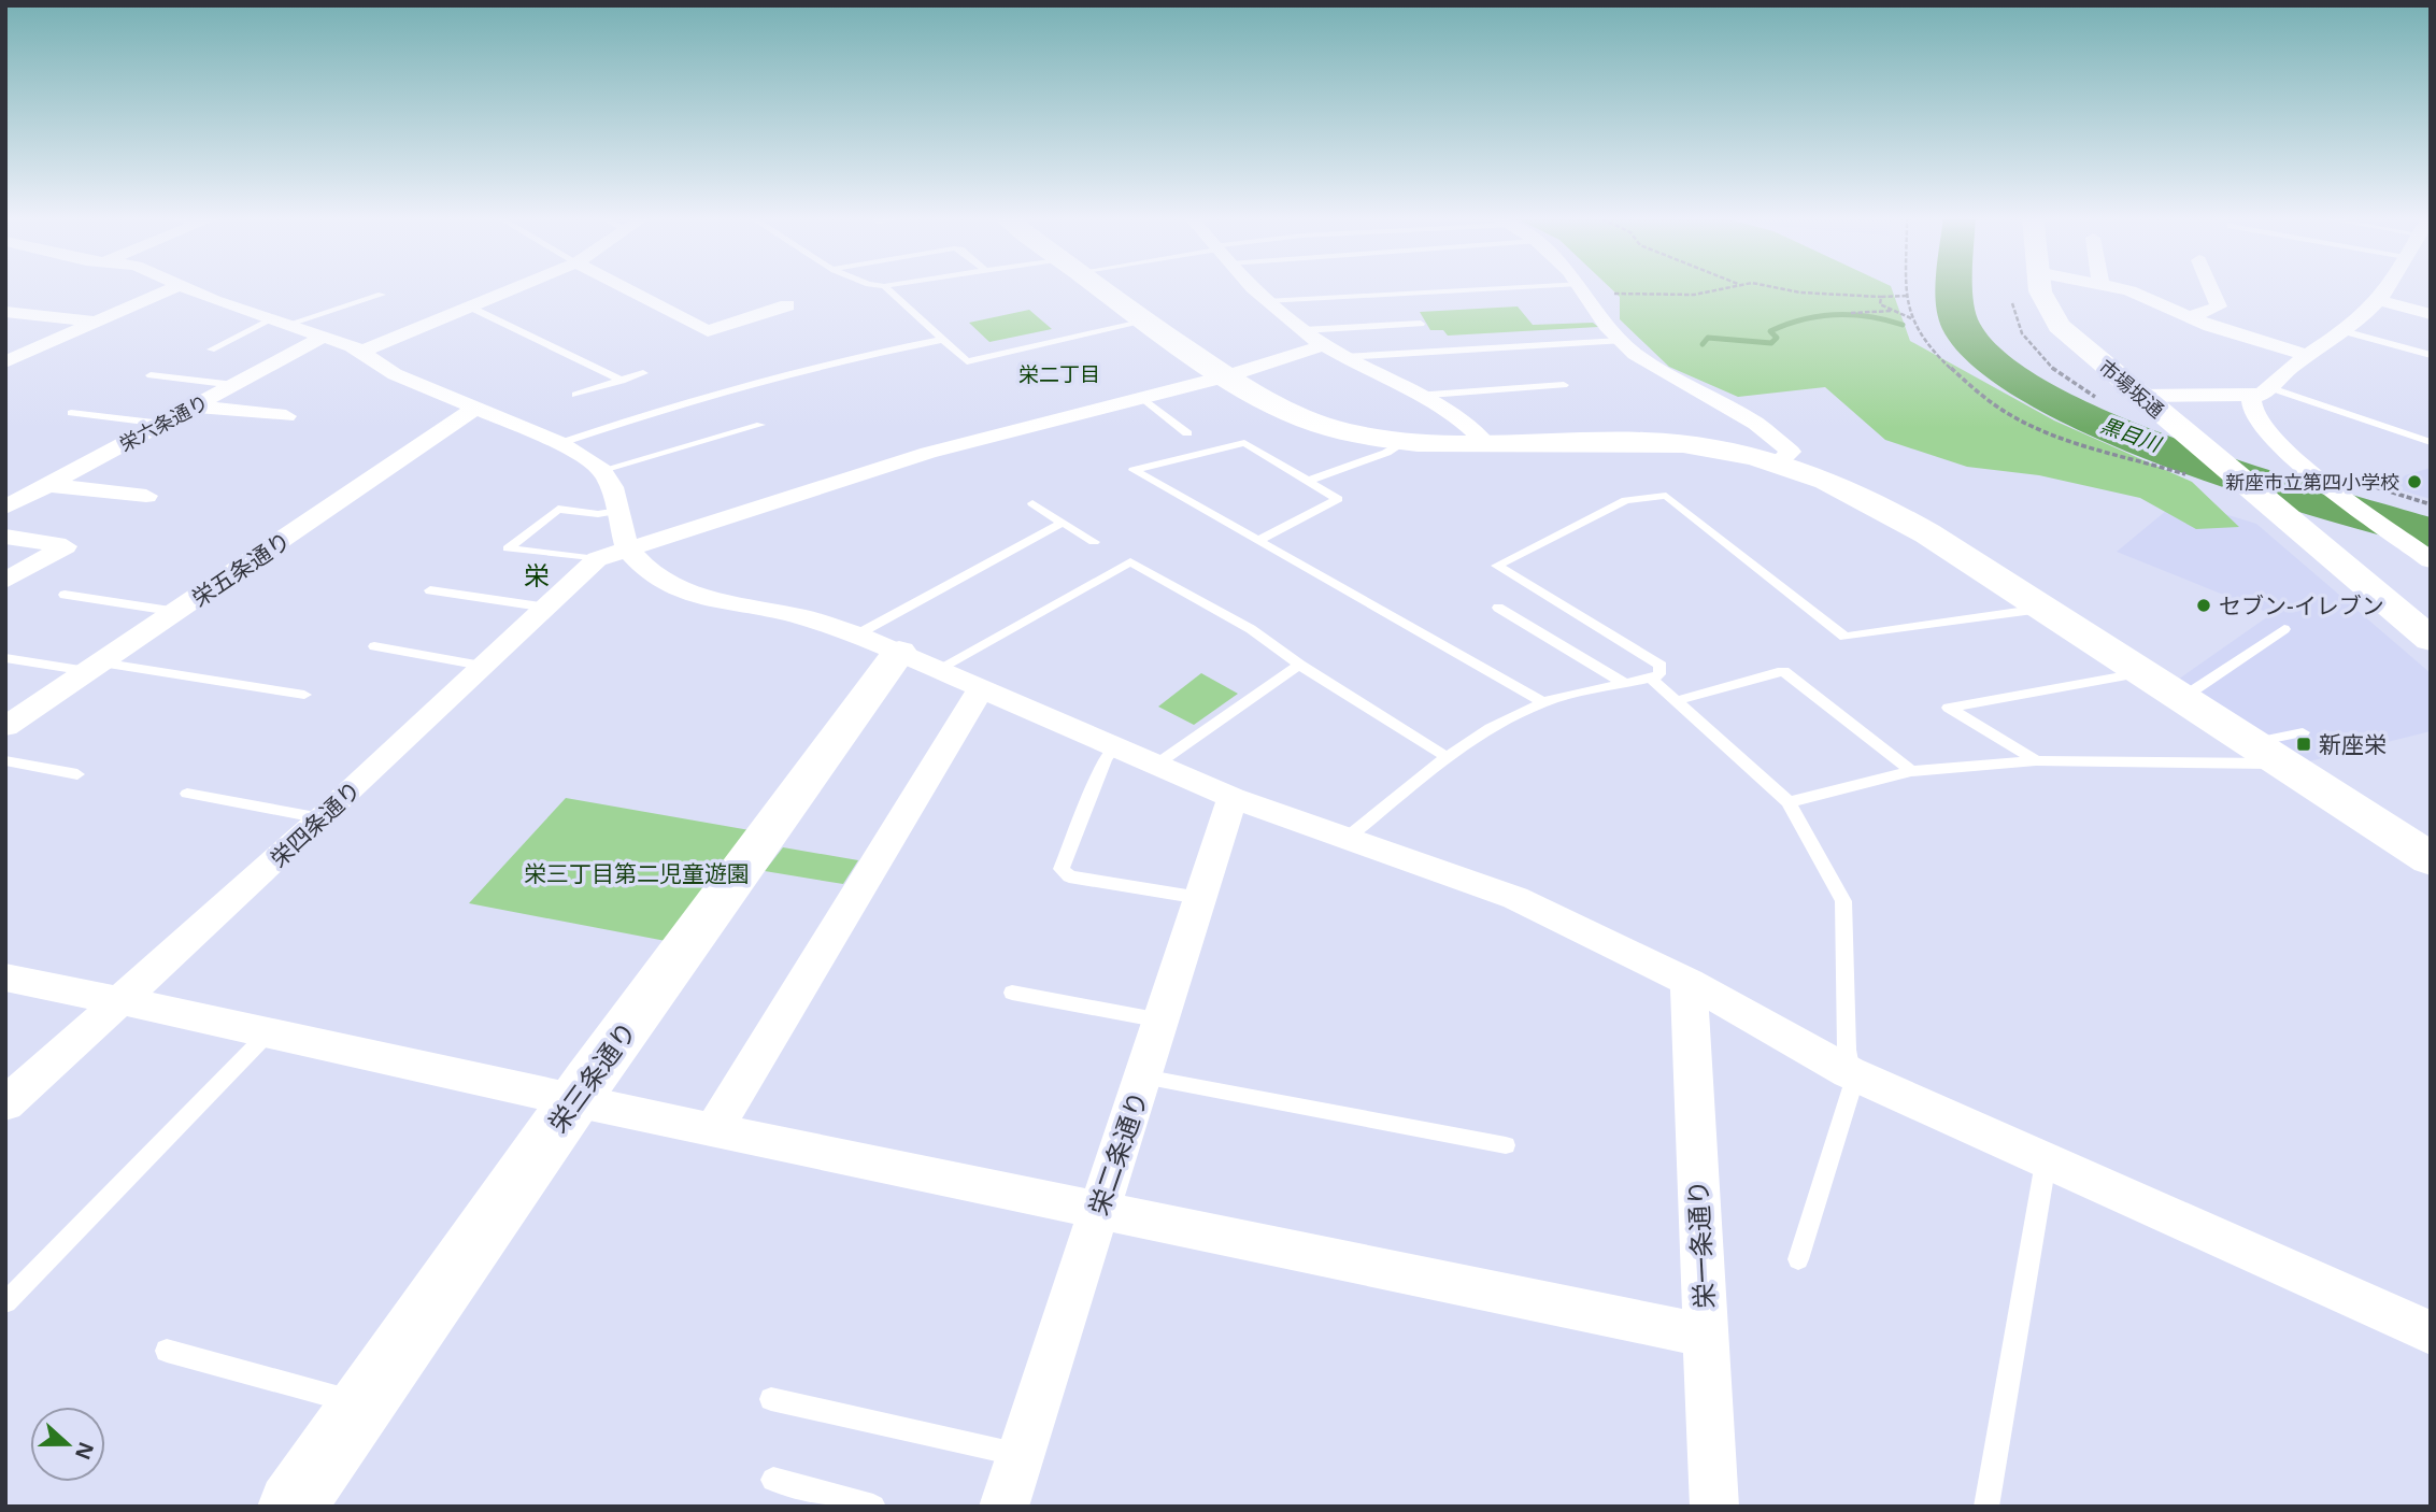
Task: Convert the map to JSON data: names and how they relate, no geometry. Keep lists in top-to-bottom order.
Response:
{
  "streets": {
    "street": [
      "市場坂通",
      "栄六条通り",
      "栄五条通り",
      "栄四条通り",
      "栄三条通り",
      "栄二条通り",
      "栄一条通り"
    ]
  },
  "districts": ["栄二丁目", "栄"],
  "water": ["黒目川"],
  "parks": ["栄三丁目第二児童遊園"],
  "places": {
    "other": ["新座市立第四小学校", "セブン-イレブン"],
    "transit": ["新座栄"]
  },
  "north": "right"
}
